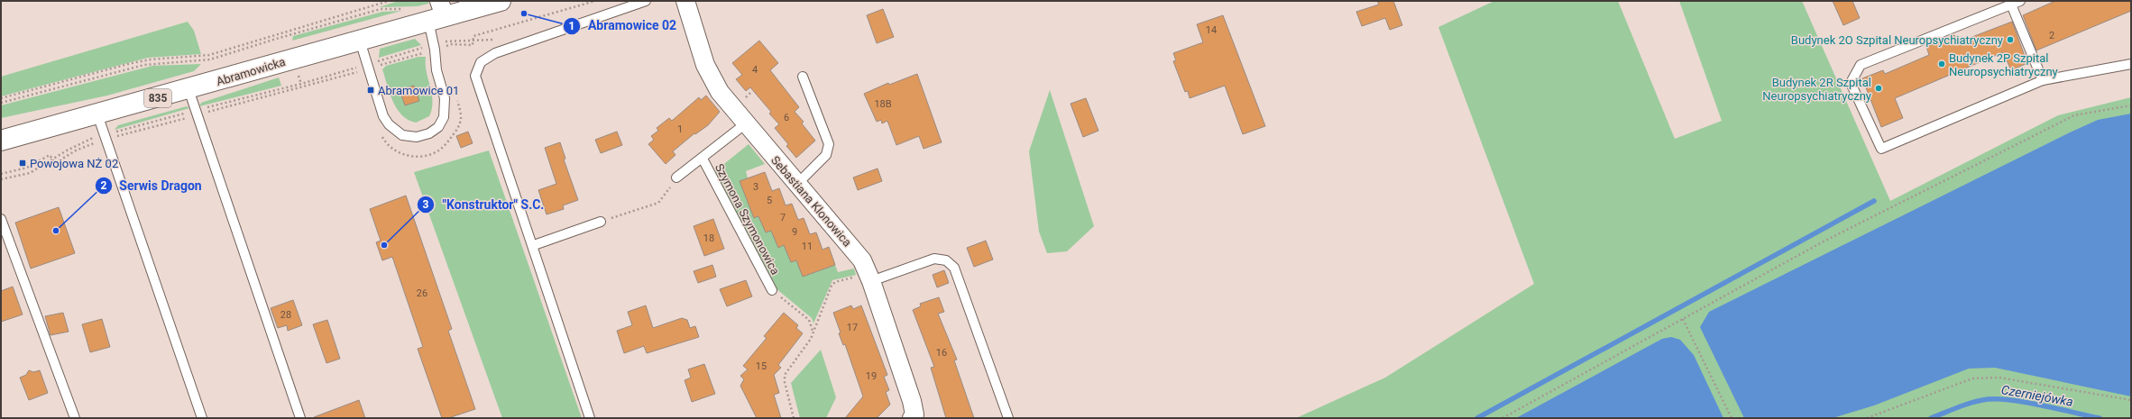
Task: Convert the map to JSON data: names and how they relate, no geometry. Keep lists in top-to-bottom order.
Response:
{
  "streets": {
    "main road": ["Abramowicka", "835"],
    "street": ["Sebastiana Klonowica"],
    "lane": ["Szymona Szymonowica"]
  },
  "crossings": [
    ["Sebastiana Klonowica", "Szymona Szymonowica"]
  ],
  "water": ["Czerniejówka"],
  "places": {
    "other": [
      "Abramowice 02",
      "Budynek 2O Szpital Neuropsychiatryczny",
      "Budynek 2P Szpital Neuropsychiatryczny",
      "Budynek 2R Szpital Neuropsychiatryczny",
      "Serwis Dragon",
      "\"Konstruktor\" S.C."
    ],
    "transit": ["Abramowice 01", "Powojowa NŻ 02"]
  },
  "house_numbers": [
    "14",
    "2",
    "4",
    "18B",
    "6",
    "1",
    "3",
    "5",
    "7",
    "9",
    "18",
    "11",
    "26",
    "28",
    "17",
    "16",
    "15",
    "19"
  ]
}
